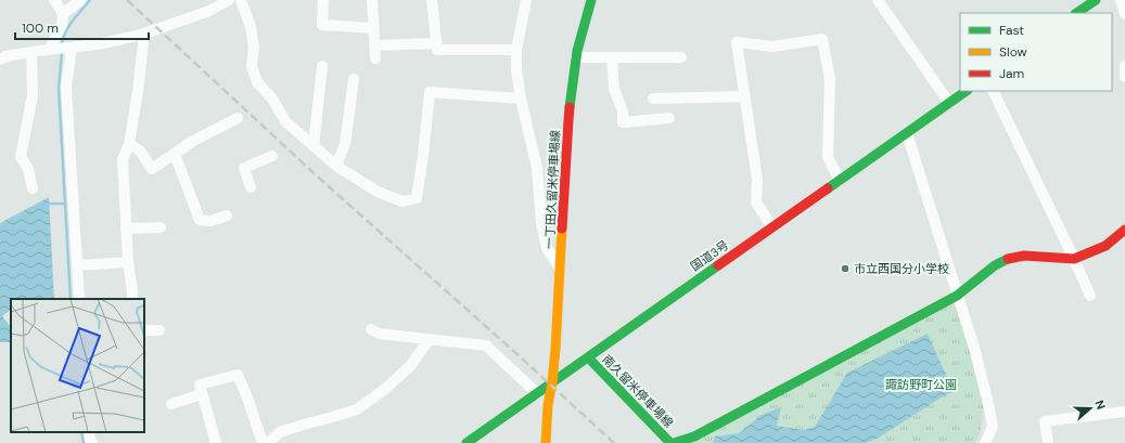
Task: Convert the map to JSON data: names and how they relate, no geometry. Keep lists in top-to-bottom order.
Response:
{
  "streets": {
    "main road": ["一丁田久留米停車場線", "国道3号", "南久留米停車場線"]
  },
  "crossings": [
    ["一丁田久留米停車場線", "国道3号"],
    ["国道3号", "南久留米停車場線"]
  ],
  "parks": ["諏訪野町公園"],
  "places": ["市立西国分小学校"],
  "legend": ["Fast", "Slow", "Jam"],
  "scale_bar": "100 m",
  "north": "right"
}
